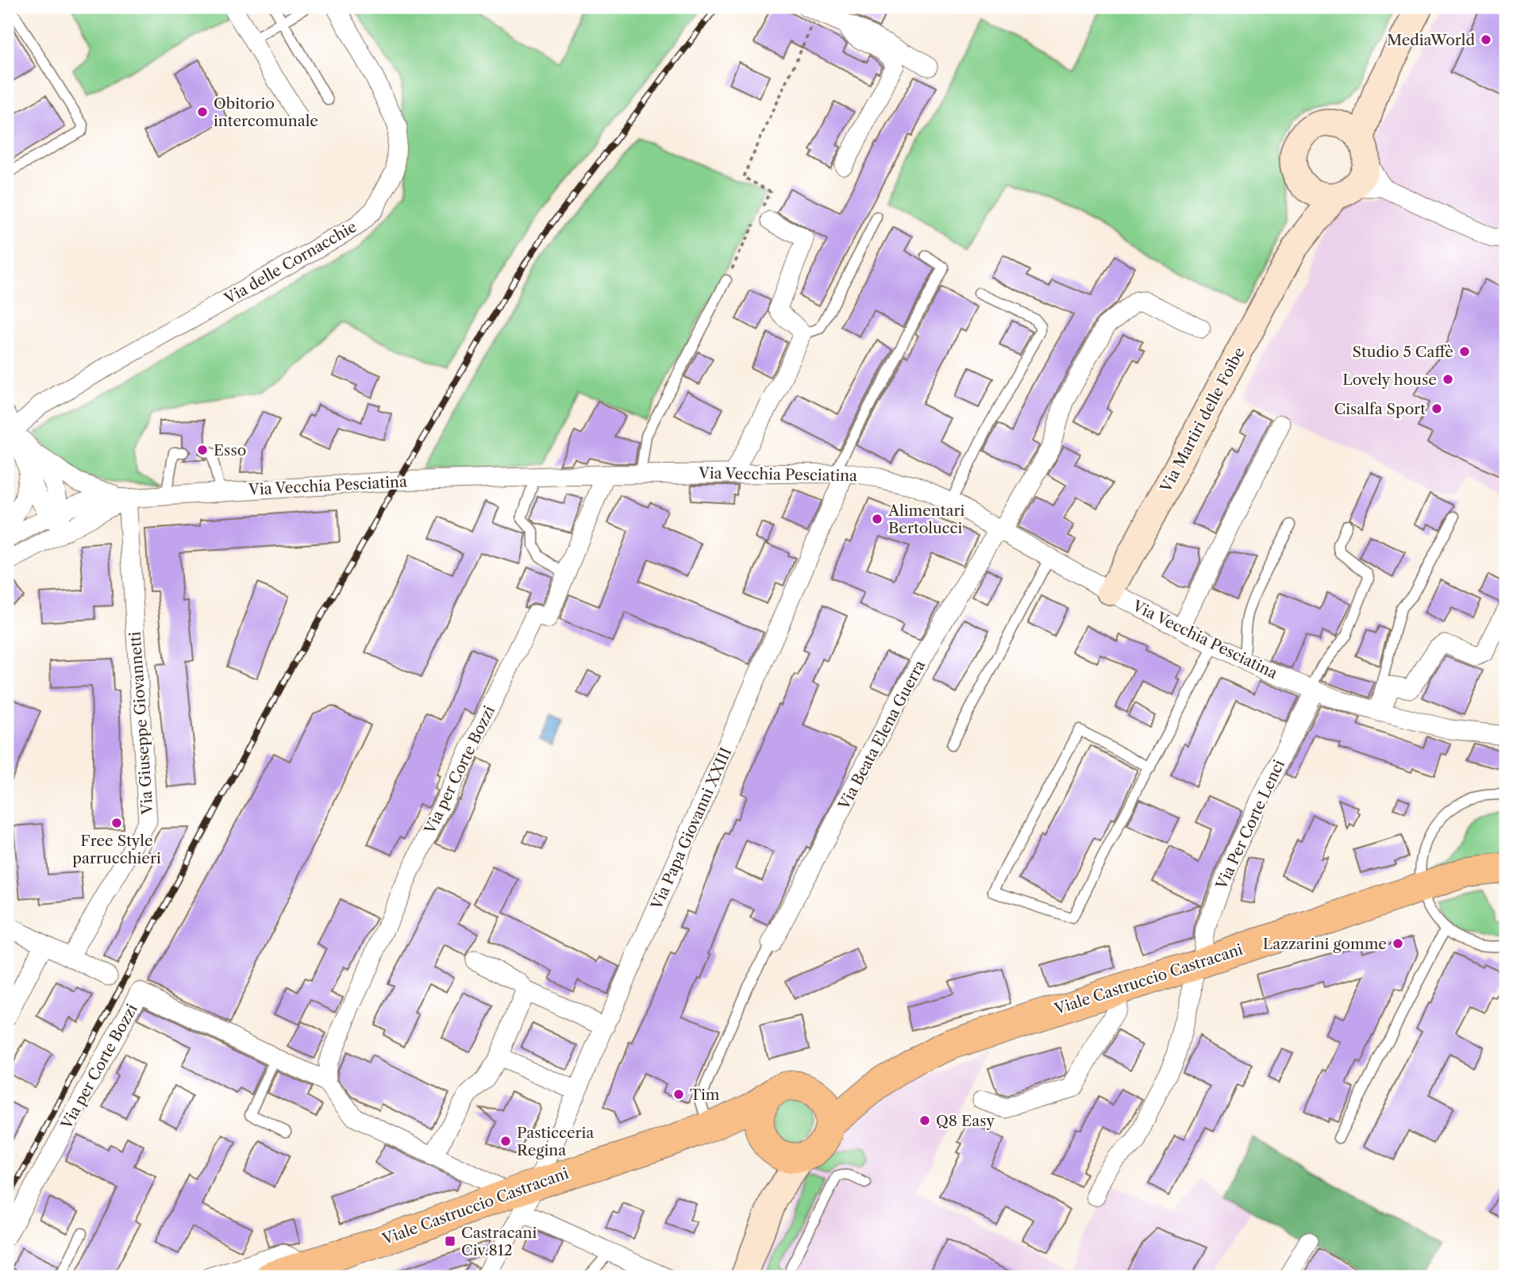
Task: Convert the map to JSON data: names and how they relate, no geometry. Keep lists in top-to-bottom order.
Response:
{
  "streets": {
    "main road": ["Viale Castruccio Castracani"],
    "street": [
      "Via delle Cornacchie",
      "Via Martiri delle Foibe",
      "Via Vecchia Pesciatina",
      "Via Giuseppe Giovannetti",
      "Via Beata Elena Guerra",
      "Via per Corte Bozzi",
      "Via Per Corte Lenci",
      "Via Papa Giovanni XXIII"
    ]
  },
  "crossings": [
    ["Via Martiri delle Foibe", "Via Vecchia Pesciatina"],
    ["Via Vecchia Pesciatina", "Via Giuseppe Giovannetti"],
    ["Via Vecchia Pesciatina", "Via Beata Elena Guerra"],
    ["Via Vecchia Pesciatina", "Via per Corte Bozzi"],
    ["Via Vecchia Pesciatina", "Via Per Corte Lenci"],
    ["Via Vecchia Pesciatina", "Via Papa Giovanni XXIII"],
    ["Via per Corte Bozzi", "Via Papa Giovanni XXIII"],
    ["Via per Corte Bozzi", "Viale Castruccio Castracani"],
    ["Via Per Corte Lenci", "Viale Castruccio Castracani"],
    ["Via Papa Giovanni XXIII", "Viale Castruccio Castracani"]
  ],
  "places": {
    "other": [
      "MediaWorld",
      "Obitorio intercomunale",
      "Studio 5 Caffè",
      "Lovely house",
      "Cisalfa Sport",
      "Esso",
      "Alimentari Bertolucci",
      "Free Style parrucchieri",
      "Lazzarini gomme",
      "Tim",
      "Q8 Easy",
      "Pasticceria Regina"
    ],
    "transit": ["Castracani Civ.812"]
  }
}
